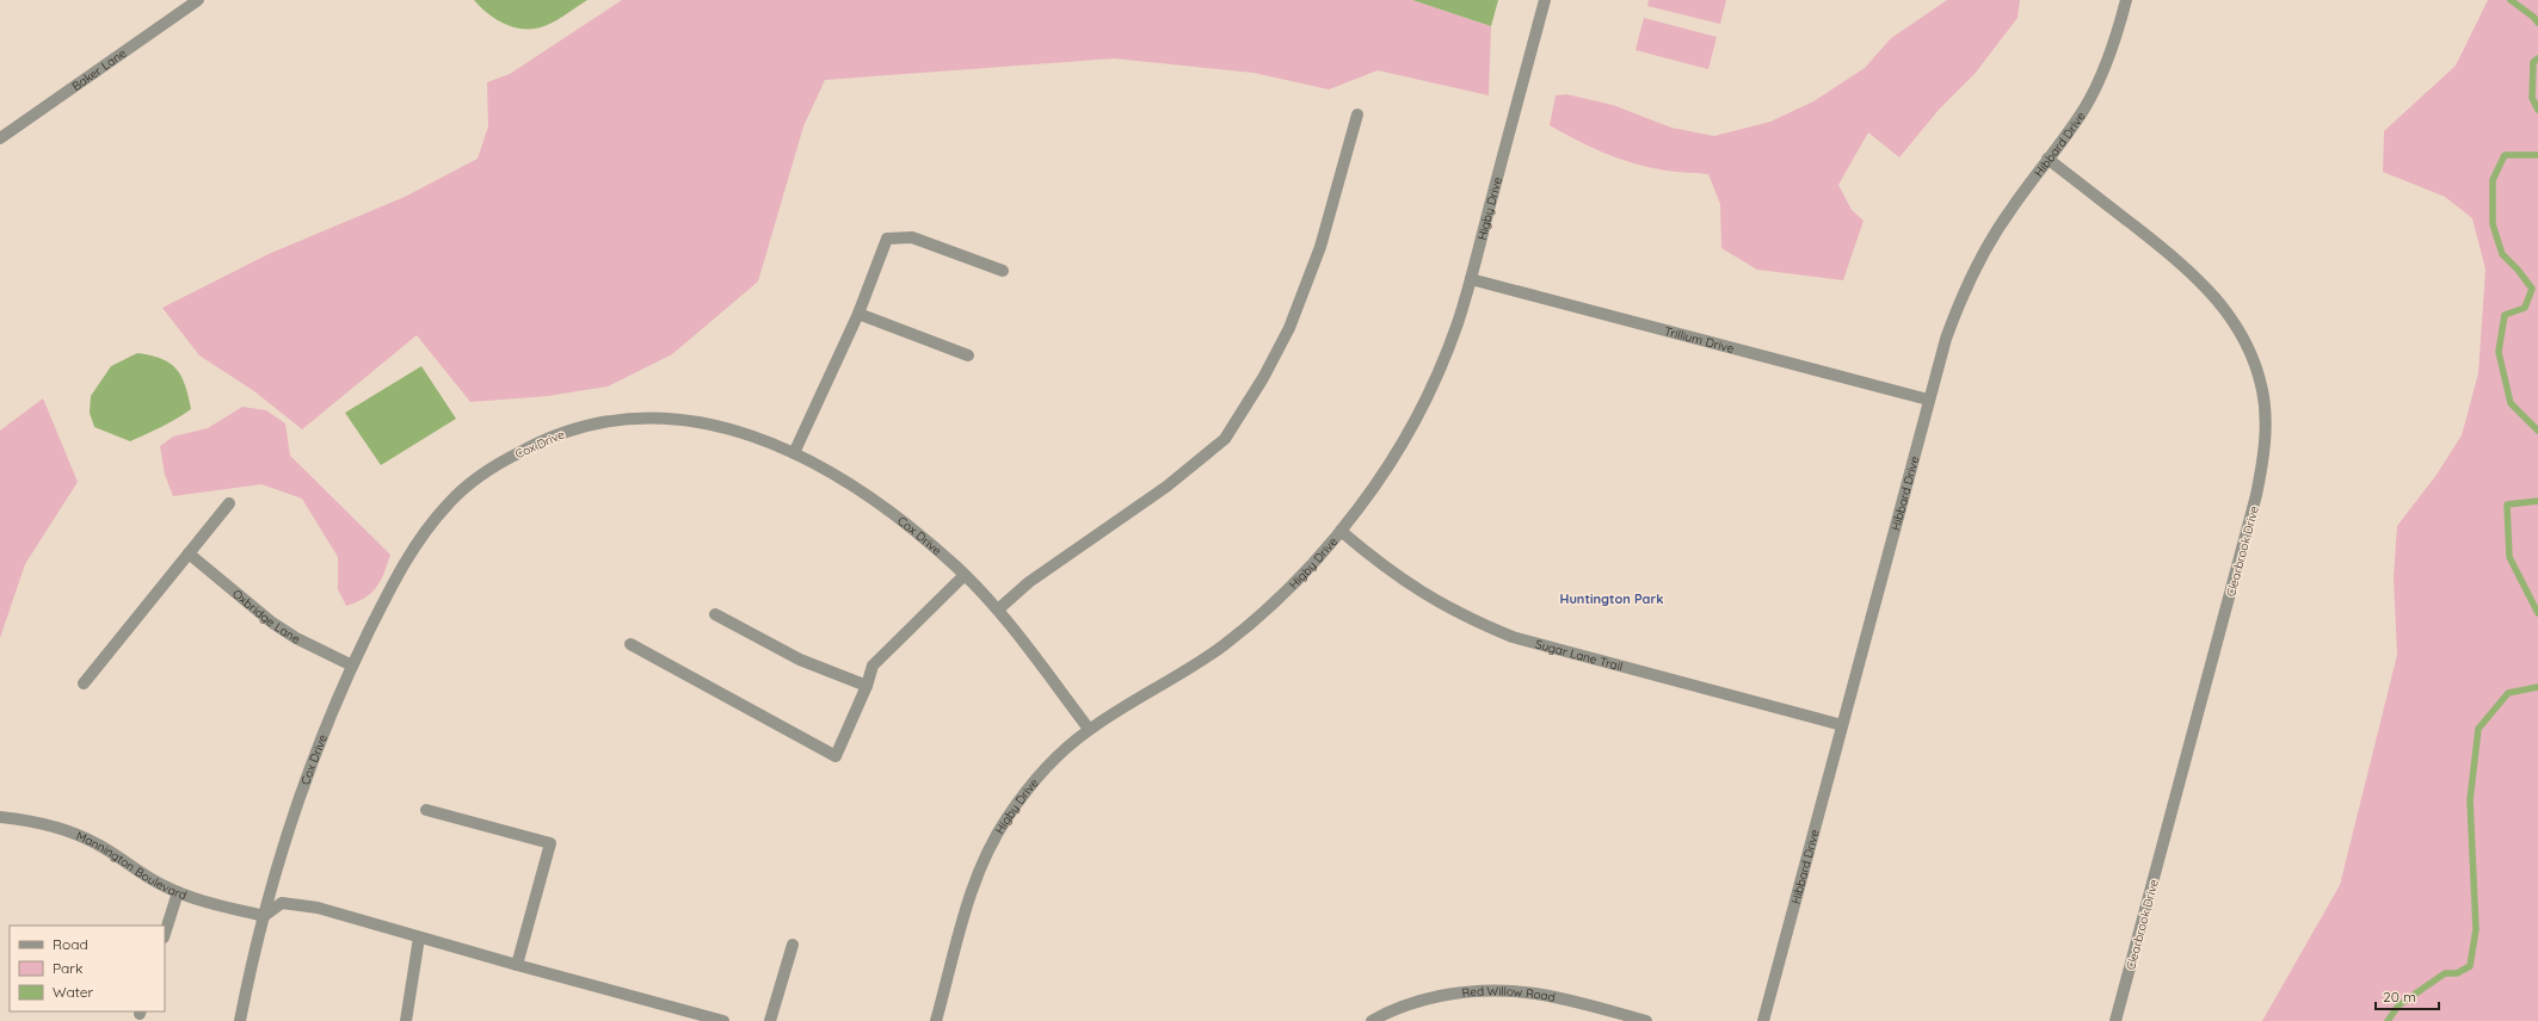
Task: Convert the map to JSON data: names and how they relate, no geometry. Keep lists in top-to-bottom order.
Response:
{
  "streets": {
    "street": [
      "Baker Lane",
      "Hibbard Drive",
      "Higby Drive",
      "Trillium Drive",
      "Cox Drive",
      "Clearbrook Drive",
      "Oxbridge Lane",
      "Sugar Lane Trail",
      "Mannington Boulevard",
      "Red Willow Road"
    ]
  },
  "crossings": [
    ["Hibbard Drive", "Trillium Drive"],
    ["Hibbard Drive", "Clearbrook Drive"],
    ["Hibbard Drive", "Sugar Lane Trail"],
    ["Higby Drive", "Trillium Drive"],
    ["Higby Drive", "Cox Drive"],
    ["Higby Drive", "Sugar Lane Trail"],
    ["Cox Drive", "Oxbridge Lane"],
    ["Cox Drive", "Mannington Boulevard"]
  ],
  "districts": ["Huntington Park"],
  "legend": ["Road", "Park", "Water"],
  "scale_bar": "20 m"
}
